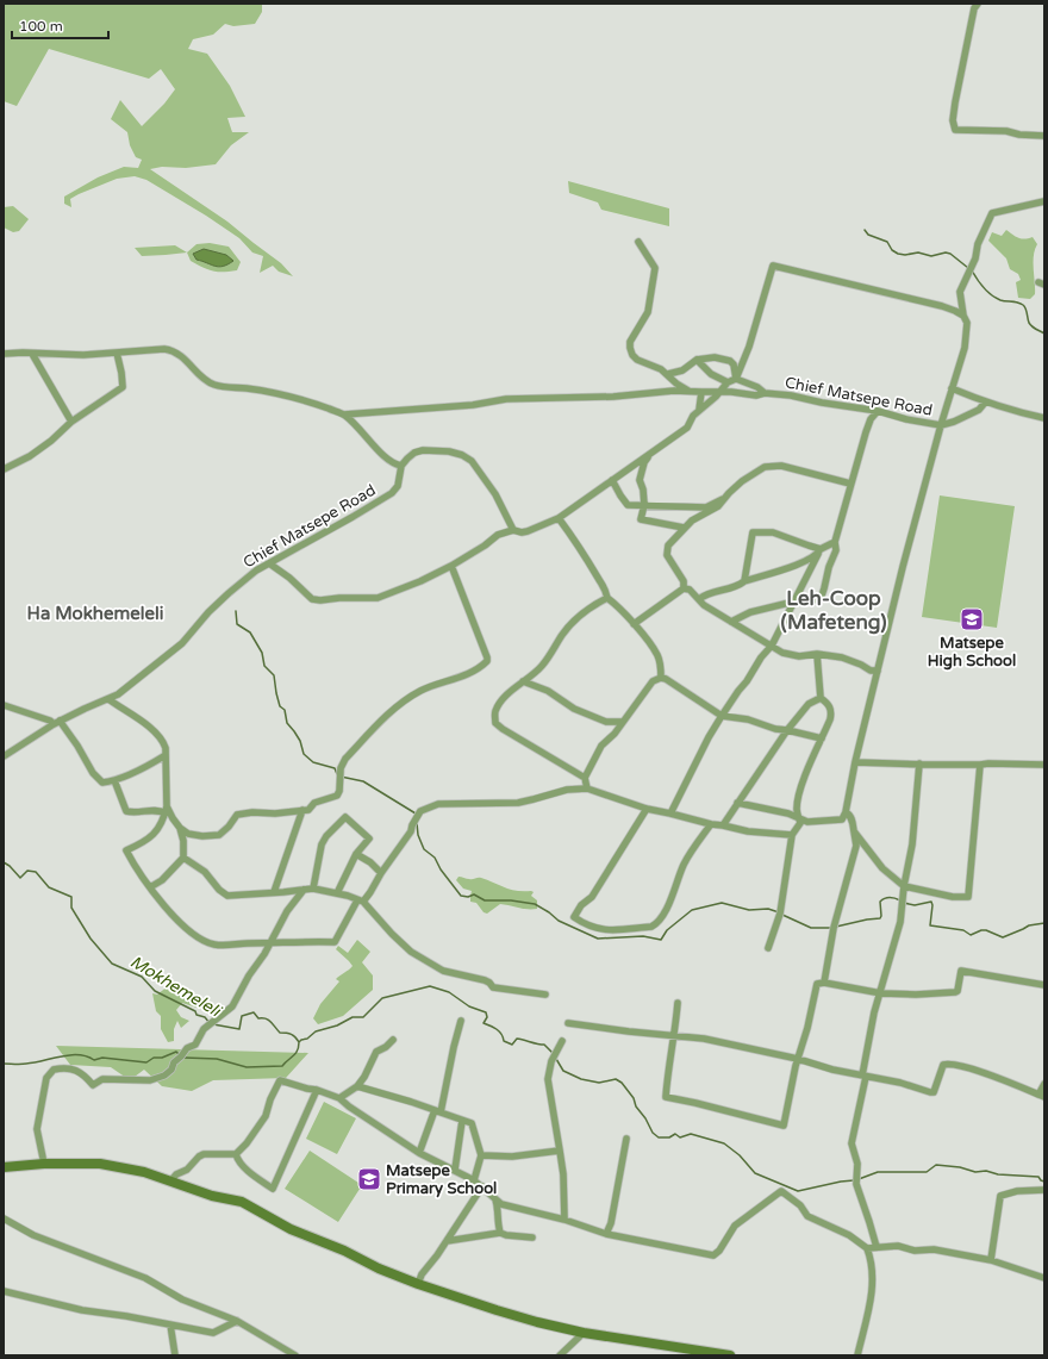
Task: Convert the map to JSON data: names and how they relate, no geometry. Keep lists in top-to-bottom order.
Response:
{
  "streets": {
    "street": ["Chief Matsepe Road"]
  },
  "districts": ["Leh-Coop (Mafeteng)", "Ha Mokhemeleli"],
  "water": ["Mokhemeleli"],
  "places": {
    "school or university": ["Matsepe High School", "Matsepe Primary School"]
  },
  "scale_bar": "100 m"
}
